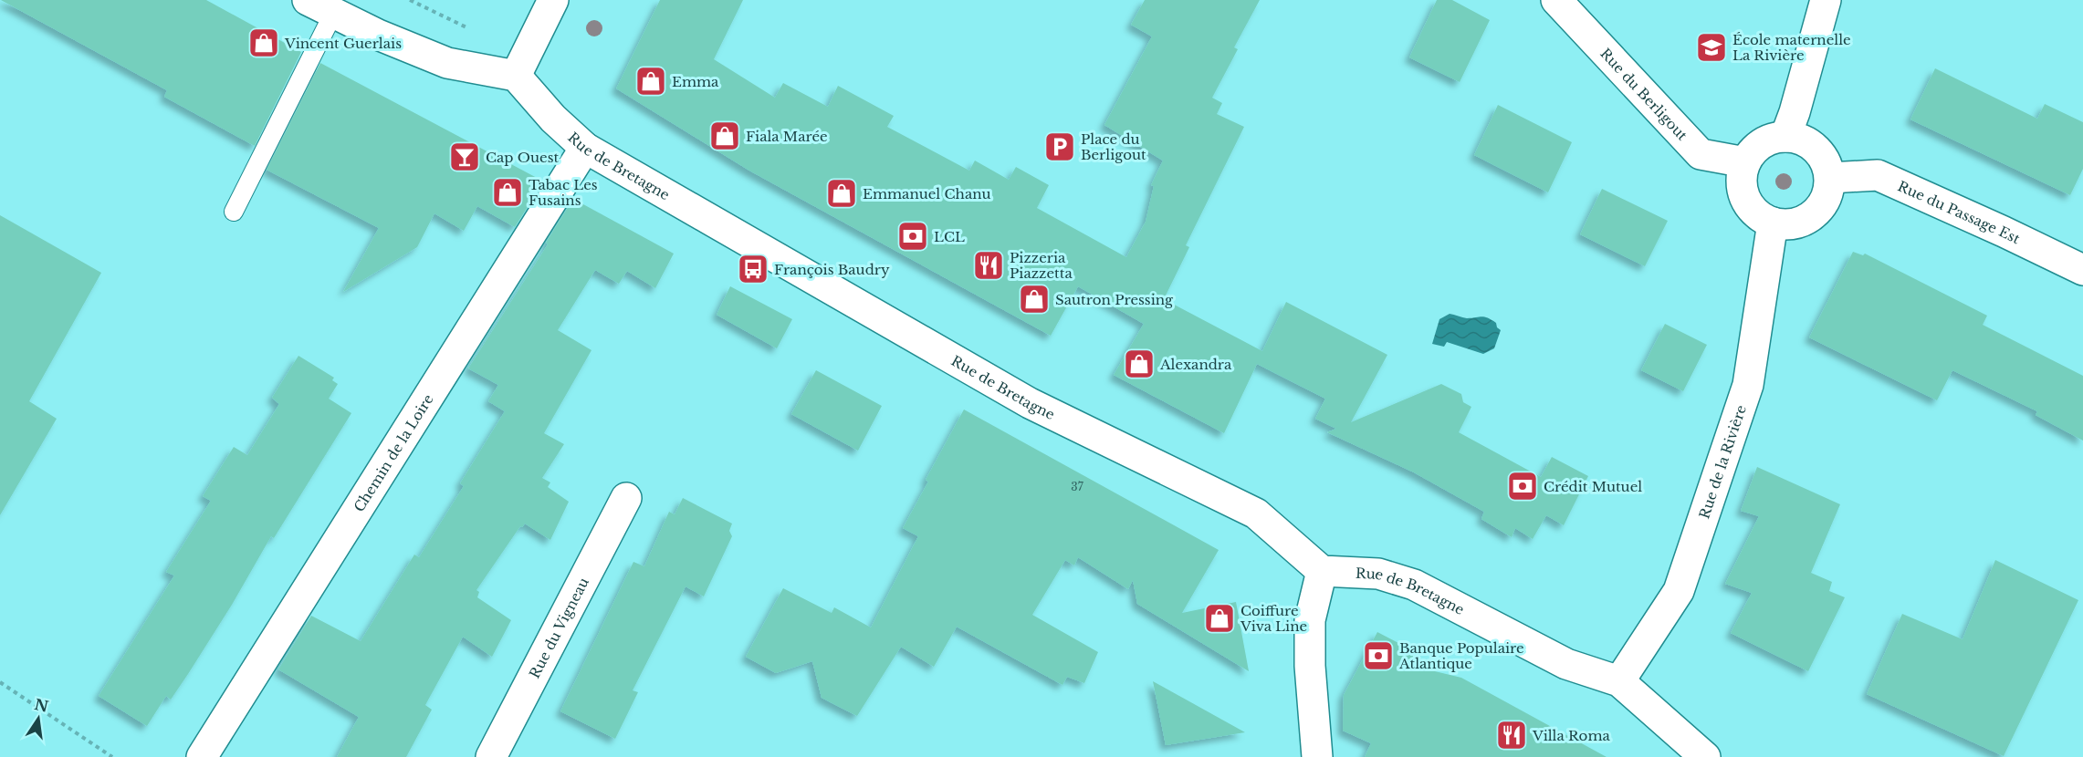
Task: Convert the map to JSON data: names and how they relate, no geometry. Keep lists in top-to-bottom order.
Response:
{
  "streets": {
    "street": [
      "Rue du Berligout",
      "Rue de Bretagne",
      "Rue du Passage Est",
      "Chemin de la Loire",
      "Rue de la Rivière",
      "Rue du Vigneau"
    ]
  },
  "crossings": [
    ["Rue du Berligout", "Rue du Passage Est"],
    ["Rue du Berligout", "Rue de la Rivière"],
    ["Rue de Bretagne", "Chemin de la Loire"],
    ["Rue de Bretagne", "Rue de la Rivière"],
    ["Rue du Passage Est", "Rue de la Rivière"]
  ],
  "places": {
    "shop": [
      "Vincent Guerlais",
      "Emma",
      "Fiala Marée",
      "Tabac Les Fusains",
      "Emmanuel Chanu",
      "Sautron Pressing",
      "Alexandra",
      "Coiffure Viva Line"
    ],
    "school or university": ["École maternelle La Rivière"],
    "parking": ["Place du Berligout"],
    "bar": ["Cap Ouest"],
    "bank": ["LCL", "Crédit Mutuel", "Banque Populaire Atlantique"],
    "restaurant": ["Pizzeria Piazzetta", "Villa Roma"],
    "bus stop": ["François Baudry"]
  },
  "house_numbers": ["37"],
  "north": "top"
}
